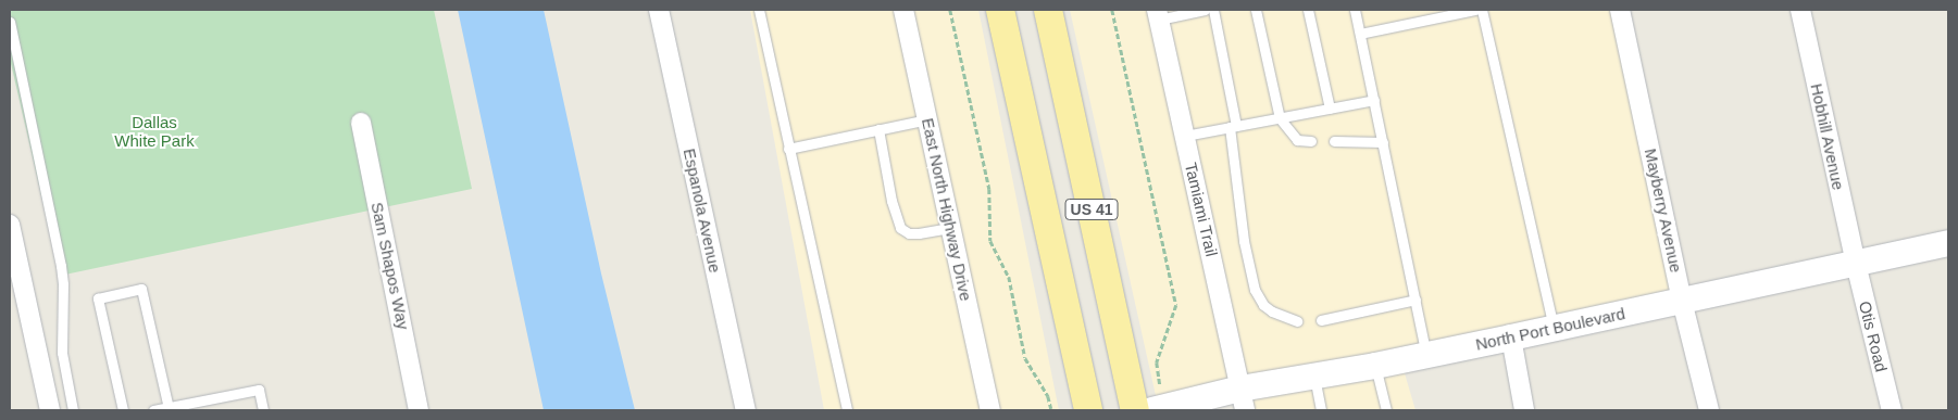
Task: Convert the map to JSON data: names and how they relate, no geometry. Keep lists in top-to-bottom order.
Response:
{
  "streets": {
    "main road": ["US 41"],
    "street": [
      "Hobhill Avenue",
      "East North Highway Drive",
      "Tamiami Trail",
      "Espanola Avenue",
      "Mayberry Avenue",
      "Sam Shapos Way",
      "North Port Boulevard",
      "Otis Road"
    ]
  },
  "crossings": [
    ["Hobhill Avenue", "North Port Boulevard"],
    ["Hobhill Avenue", "Otis Road"],
    ["Tamiami Trail", "North Port Boulevard"],
    ["Mayberry Avenue", "North Port Boulevard"],
    ["North Port Boulevard", "Otis Road"]
  ],
  "parks": ["Dallas White Park"]
}
